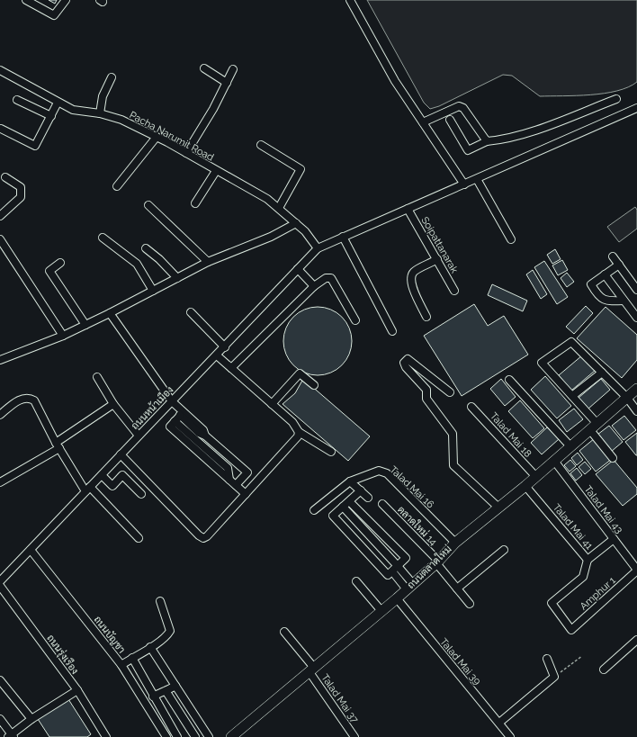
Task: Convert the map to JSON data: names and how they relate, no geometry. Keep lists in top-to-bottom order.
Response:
{
  "streets": {
    "main road": ["ถนนตลาดใหม่"],
    "street": [
      "Pacha Narumit Road",
      "Soipattanarak",
      "ถนนหน้าเมือง",
      "Talad Mai 18",
      "Talad Mai 16",
      "Talad Mai 43",
      "ตลาดใหม่ 14",
      "Talad Mai 41",
      "Amphur 1",
      "ถนนบัญชา",
      "ถนนรุ่งเรือง",
      "Talad Mai 39",
      "Talad Mai 37"
    ]
  },
  "crossings": [
    ["Pacha Narumit Road", "ถนนหน้าเมือง"],
    ["ถนนหน้าเมือง", "ถนนบัญชา"],
    ["Talad Mai 18", "ถนนตลาดใหม่"],
    ["Talad Mai 16", "ถนนตลาดใหม่"],
    ["Talad Mai 43", "ถนนตลาดใหม่"],
    ["Talad Mai 43", "Amphur 1"],
    ["ตลาดใหม่ 14", "ถนนตลาดใหม่"],
    ["Talad Mai 41", "ถนนตลาดใหม่"],
    ["Talad Mai 41", "Amphur 1"],
    ["ถนนตลาดใหม่", "Talad Mai 39"],
    ["ถนนตลาดใหม่", "Talad Mai 37"]
  ]
}
